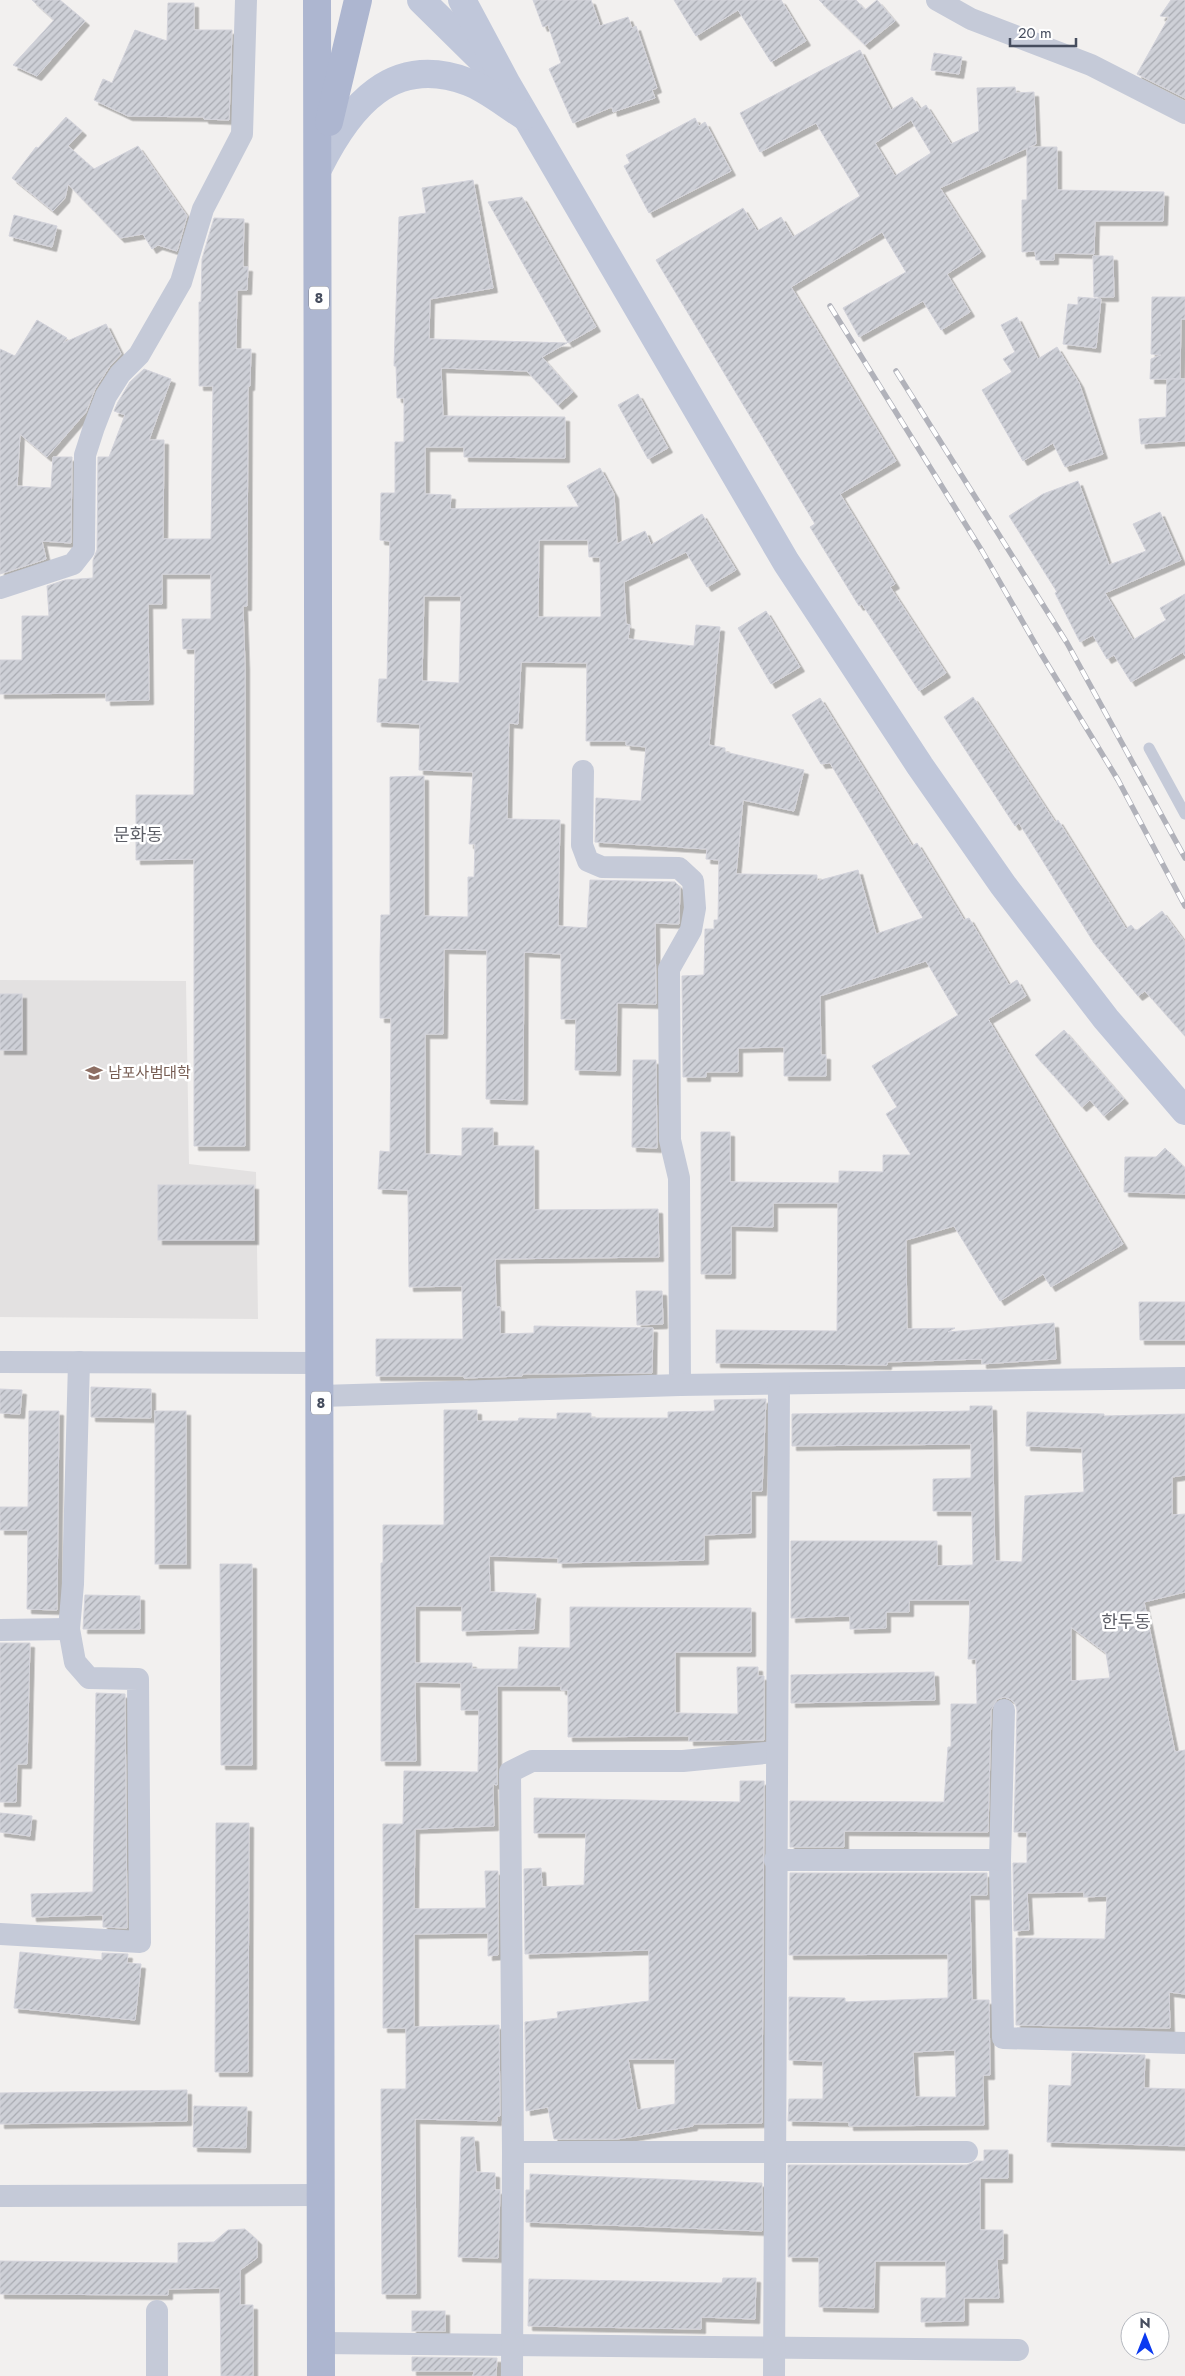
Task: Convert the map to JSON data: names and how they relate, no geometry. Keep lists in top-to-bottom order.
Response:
{
  "streets": {
    "main road": ["8"]
  },
  "districts": ["문화동", "한두동"],
  "places": {
    "school or university": ["남포사범대학"]
  },
  "scale_bar": "20 m",
  "north": "top"
}
